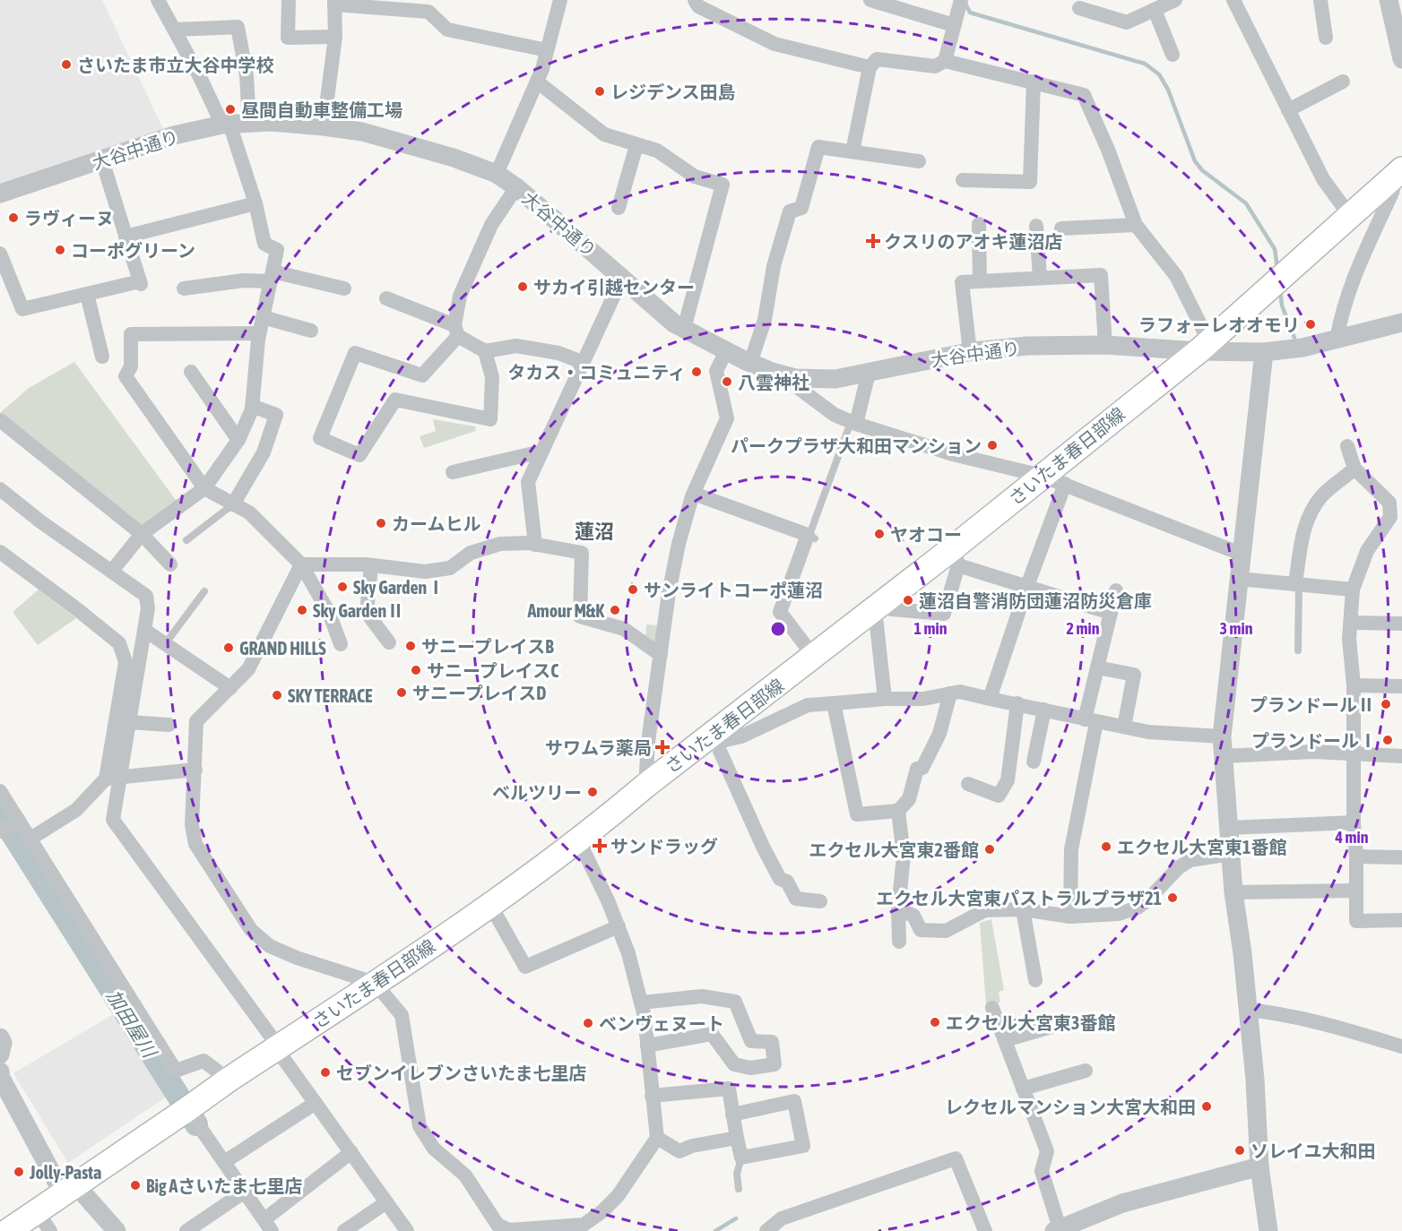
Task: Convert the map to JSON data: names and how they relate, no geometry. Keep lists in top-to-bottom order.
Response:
{
  "streets": {
    "main road": ["さいたま春日部線"],
    "street": ["大谷中通り"]
  },
  "crossings": [
    ["大谷中通り", "さいたま春日部線"]
  ],
  "districts": ["蓮沼"],
  "water": ["加田屋川"],
  "places": {
    "other": [
      "さいたま市立大谷中学校",
      "レジデンス田島",
      "昼間自動車整備工場",
      "ラヴィーヌ",
      "コーポグリーン",
      "サカイ引越センター",
      "ラフォーレオオモリ",
      "タカス・コミュニティ",
      "八雲神社",
      "パークプラザ大和田マンション",
      "カームヒル",
      "ヤオコー",
      "Sky GardenⅠ",
      "サンライトコーポ蓮沼",
      "蓮沼自警消防団蓮沼防災倉庫",
      "Sky GardenⅡ",
      "Amour M&K",
      "サニープレイスB",
      "GRAND HILLS",
      "サニープレイスC",
      "サニープレイスD",
      "SKY TERRACE",
      "プランドールⅡ",
      "プランドールⅠ",
      "ベルツリー",
      "エクセル大宮東1番館",
      "エクセル大宮東2番館",
      "エクセル大宮東パストラルプラザ21",
      "エクセル大宮東3番館",
      "ベンヴェヌート",
      "セブンイレブンさいたま七里店",
      "レクセルマンション大宮大和田",
      "ソレイユ大和田",
      "Jolly-Pasta",
      "Big Aさいたま七里店"
    ],
    "health": ["クスリのアオキ蓮沼店", "サワムラ薬局", "サンドラッグ"]
  },
  "rings": [
    "1 min",
    "2 min",
    "3 min",
    "4 min"
  ]
}
